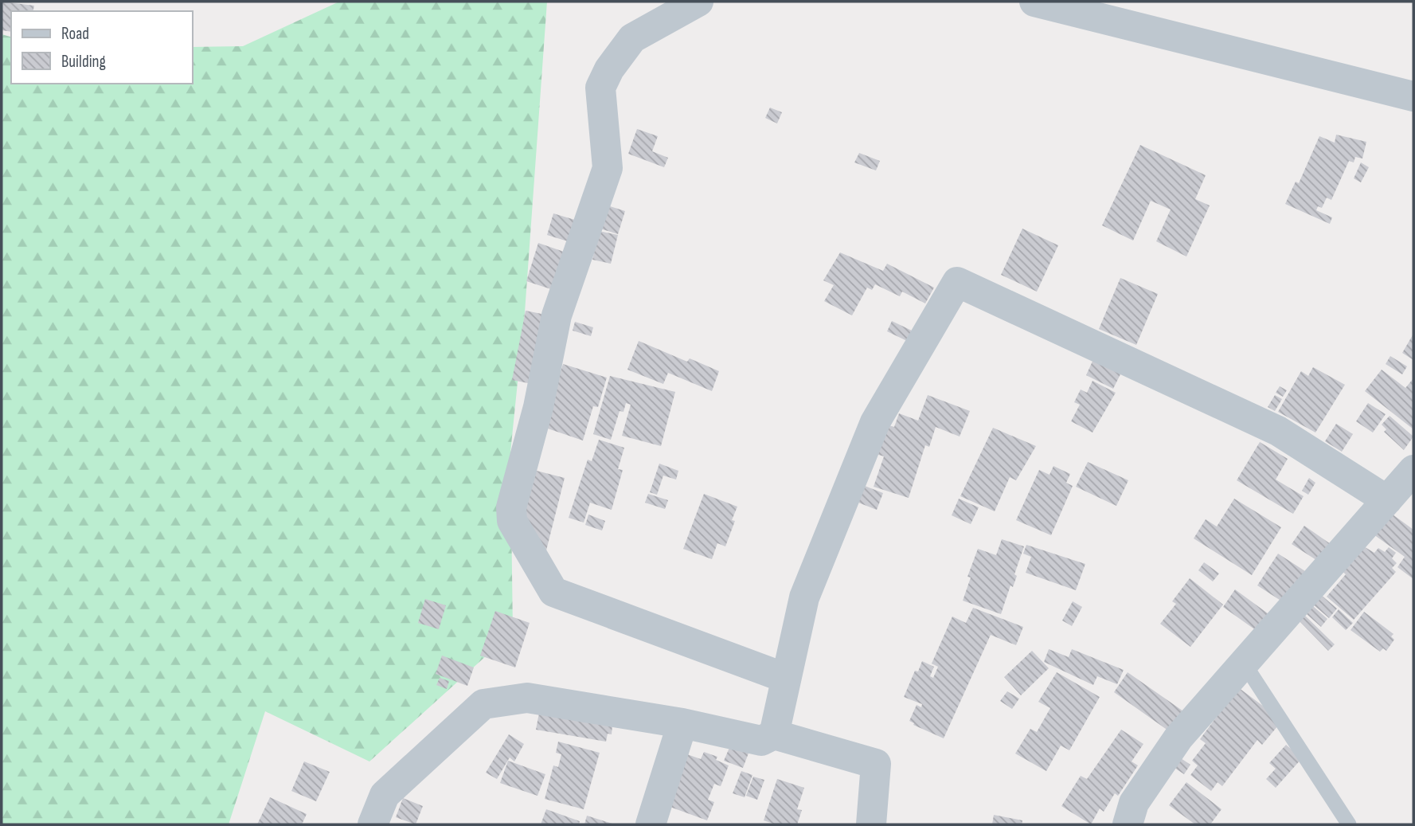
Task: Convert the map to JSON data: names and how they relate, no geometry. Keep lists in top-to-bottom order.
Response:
{
  "legend": ["Road", "Building"]
}
